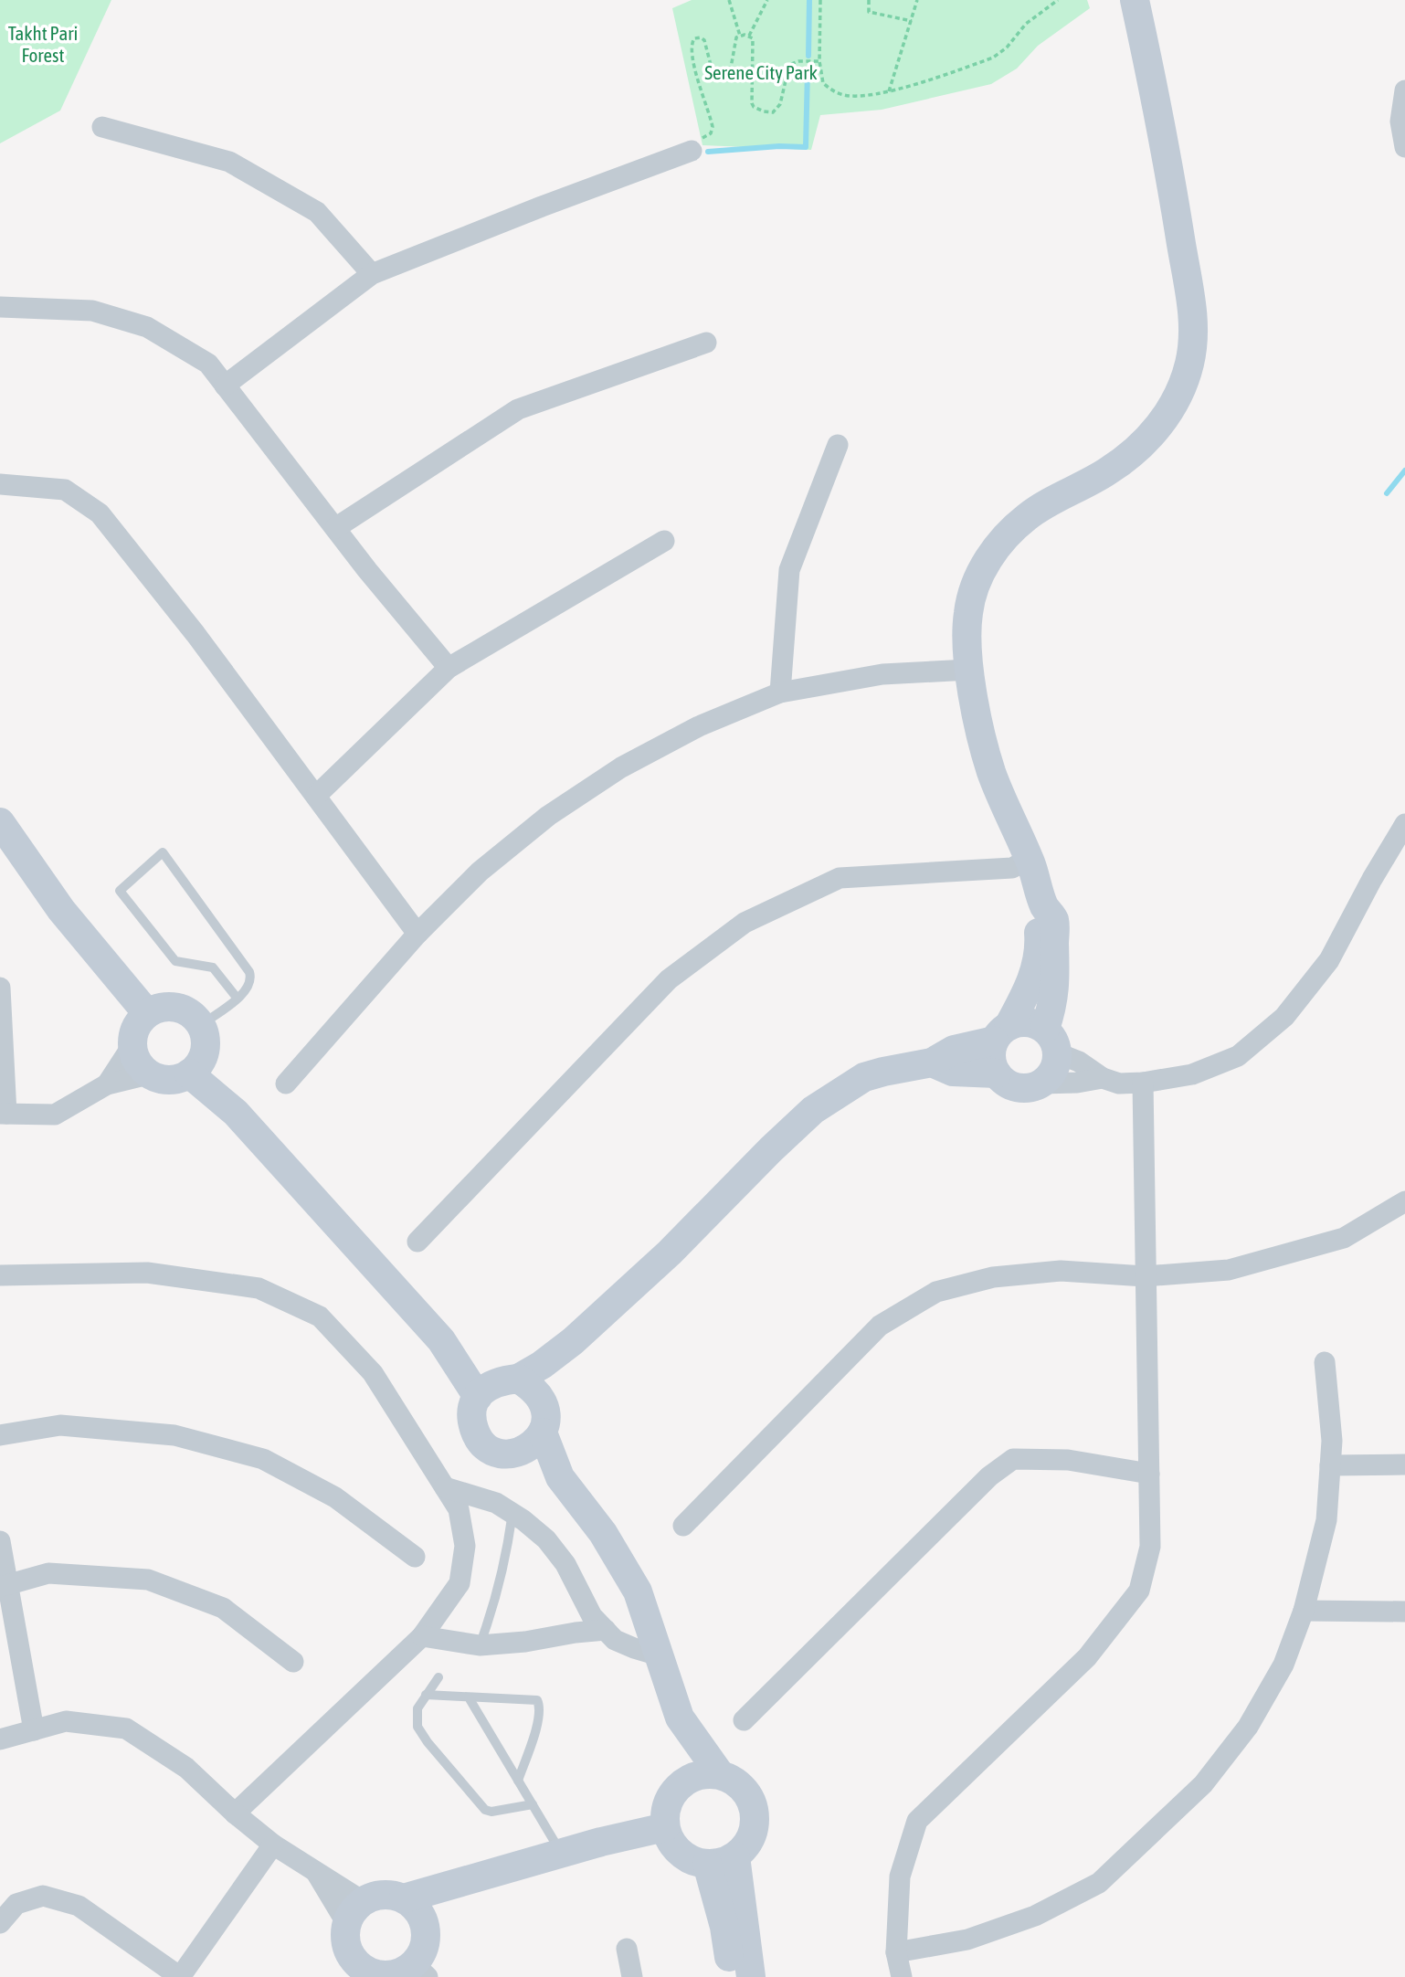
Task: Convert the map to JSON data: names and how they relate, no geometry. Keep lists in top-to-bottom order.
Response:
{
  "parks": ["Takht Pari Forest", "Serene City Park"]
}
